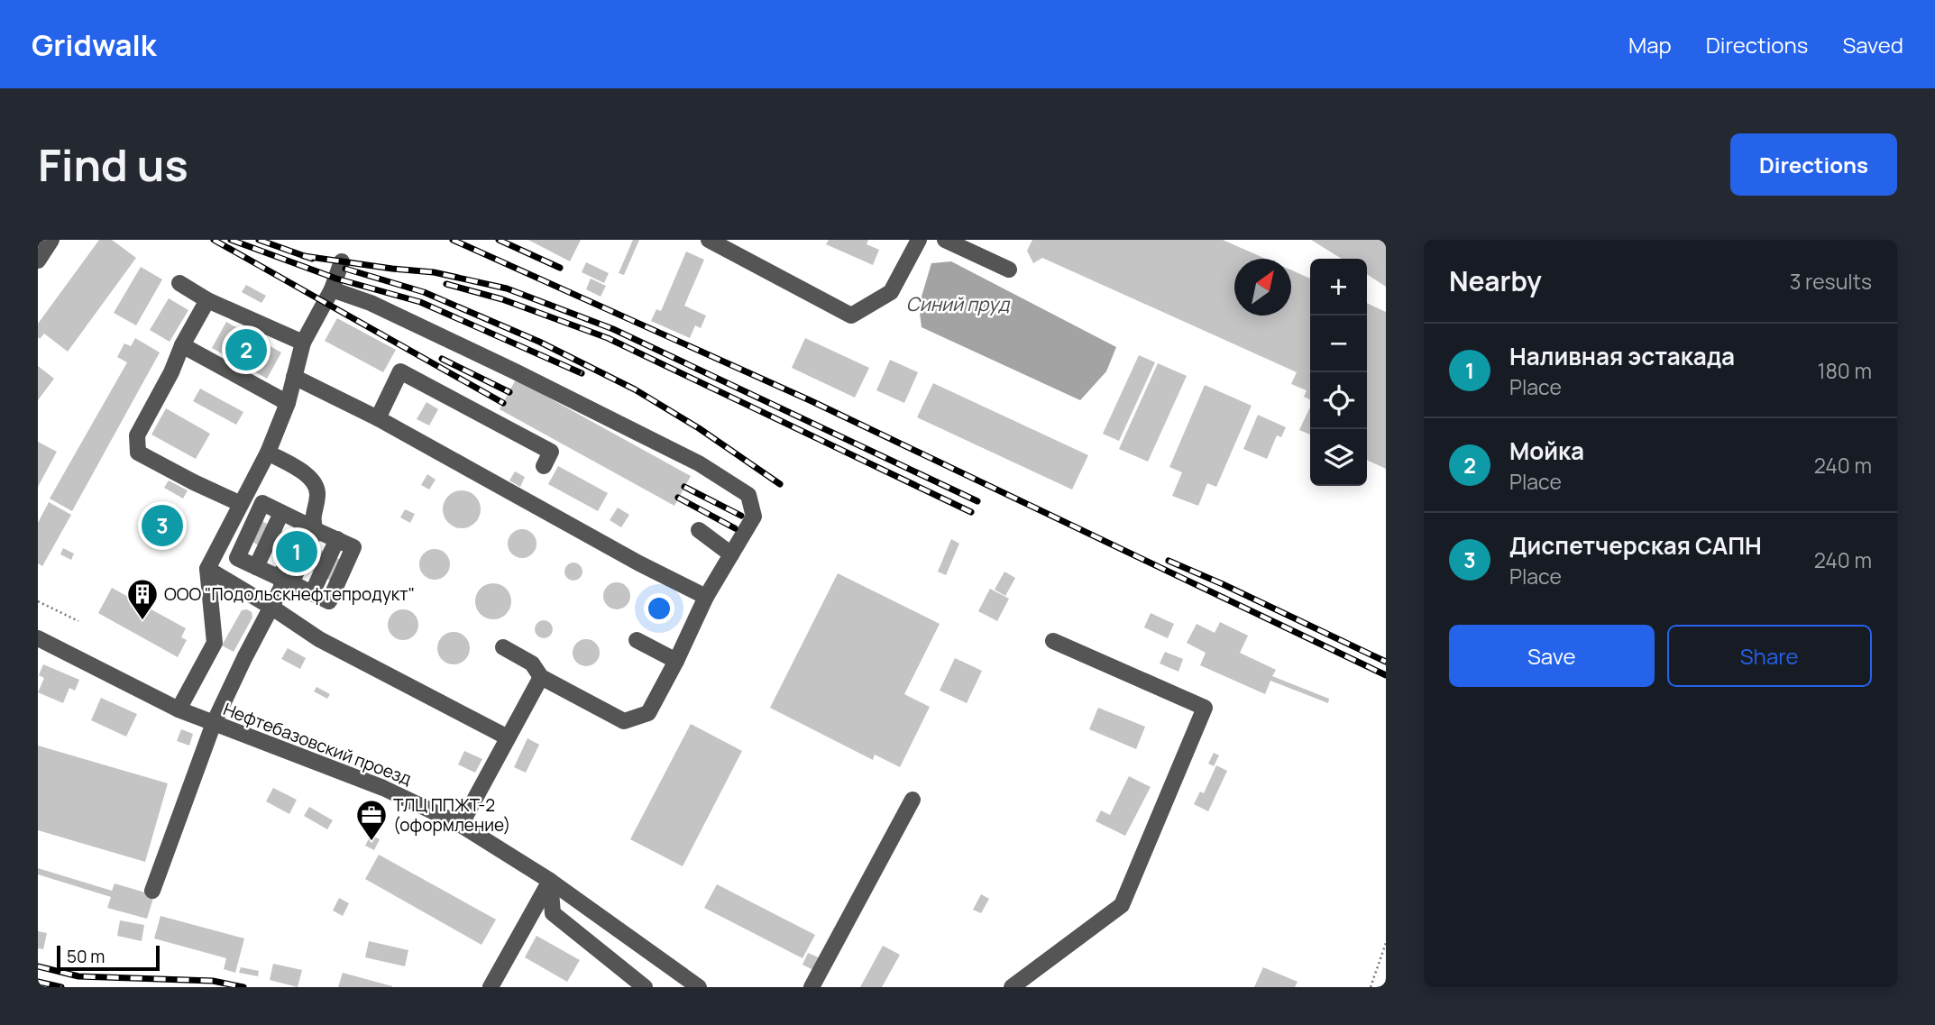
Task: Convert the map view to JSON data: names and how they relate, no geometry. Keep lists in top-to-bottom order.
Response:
{
  "streets": {
    "street": ["Нефтебазовский проезд"]
  },
  "water": ["Синий пруд"],
  "places": {
    "building": ["ООО \"Подольскнефтепродукт\""],
    "office": ["ТЛЦ ППЖТ-2 (оформление)"]
  },
  "scale_bar": "50 m",
  "north": "top right",
  "page": {
    "header": "Gridwalk",
    "nav": ["Map", "Directions", "Saved"],
    "buttons": [
      "Directions",
      ["Save", "Share"]
    ],
    "title": "Find us",
    "heading": ["Nearby", "3 results"],
    "map_buttons": ["+", "−"],
    "list": [
      {
        "mark": "1",
        "name": "Наливная эстакада",
        "note": "Place",
        "value": "180 m"
      },
      {
        "mark": "2",
        "name": "Мойка",
        "note": "Place",
        "value": "240 m"
      },
      {
        "mark": "3",
        "name": "Диспетчерская САПН",
        "note": "Place",
        "value": "240 m"
      }
    ],
    "pins": ["2", "3", "1"],
    "scale": "50 m"
  }
}
